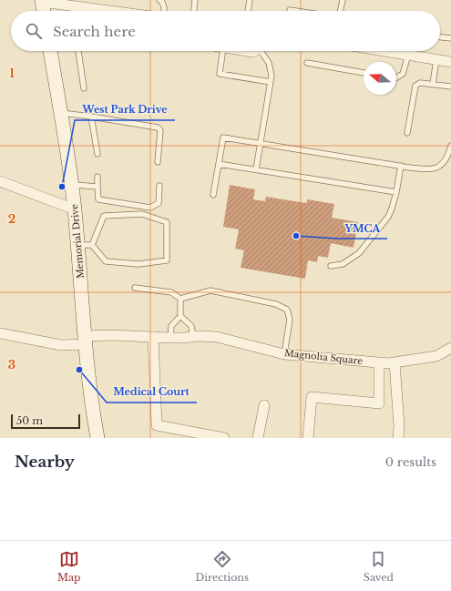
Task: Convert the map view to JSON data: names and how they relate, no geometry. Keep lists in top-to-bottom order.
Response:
{
  "streets": {
    "main road": ["Memorial Drive"],
    "street": ["Magnolia Square"]
  },
  "crossings": [
    ["Memorial Drive", "Magnolia Square"]
  ],
  "places": ["West Park Drive", "YMCA", "Medical Court"],
  "scale_bar": "50 m",
  "north": "left",
  "page": {
    "search": "Search here",
    "scale": "50 m",
    "heading": ["Nearby", "0 results"],
    "nav": ["Map", "Directions", "Saved"]
  },
  "grid": {
    "rows": ["1", "2", "3"]
  }
}
